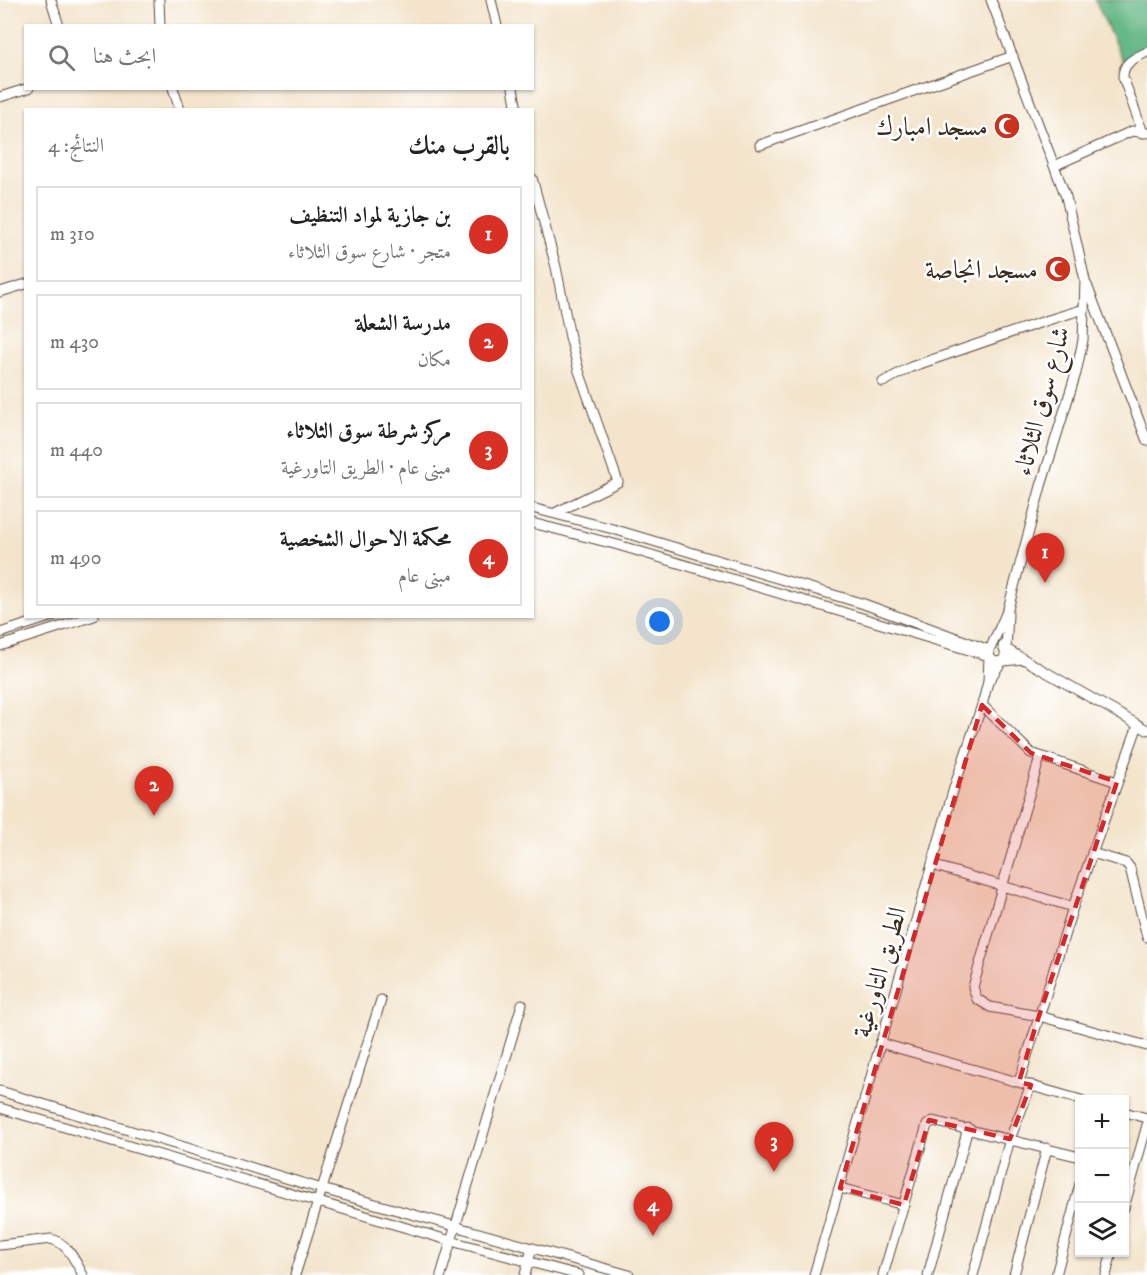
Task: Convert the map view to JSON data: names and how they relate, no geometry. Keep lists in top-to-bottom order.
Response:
{
  "streets": {
    "street": ["شارع سوق الثلاثاء", "الطريق التاورغية"]
  },
  "places": {
    "mosque": ["مسجد امبارك", "مسجد انجاصة"]
  },
  "page": {
    "search": "ابحث هنا",
    "heading": ["بالقرب منك", "النتائج: 4"],
    "list": [
      {
        "mark": "1",
        "name": "بن جازية لمواد التنظيف",
        "note": "متجر · شارع سوق الثلاثاء",
        "value": "310 m"
      },
      {
        "mark": "2",
        "name": "مدرسة الشعلة",
        "note": "مكان",
        "value": "430 m"
      },
      {
        "mark": "3",
        "name": "مركز شرطة سوق الثلاثاء",
        "note": "مبنى عام · الطريق التاورغية",
        "value": "440 m"
      },
      {
        "mark": "4",
        "name": "محكمة الاحوال الشخصية",
        "note": "مبنى عام",
        "value": "490 m"
      }
    ],
    "pins": [
      "1",
      "2",
      "3",
      "4"
    ],
    "map_buttons": ["+", "−"]
  }
}
